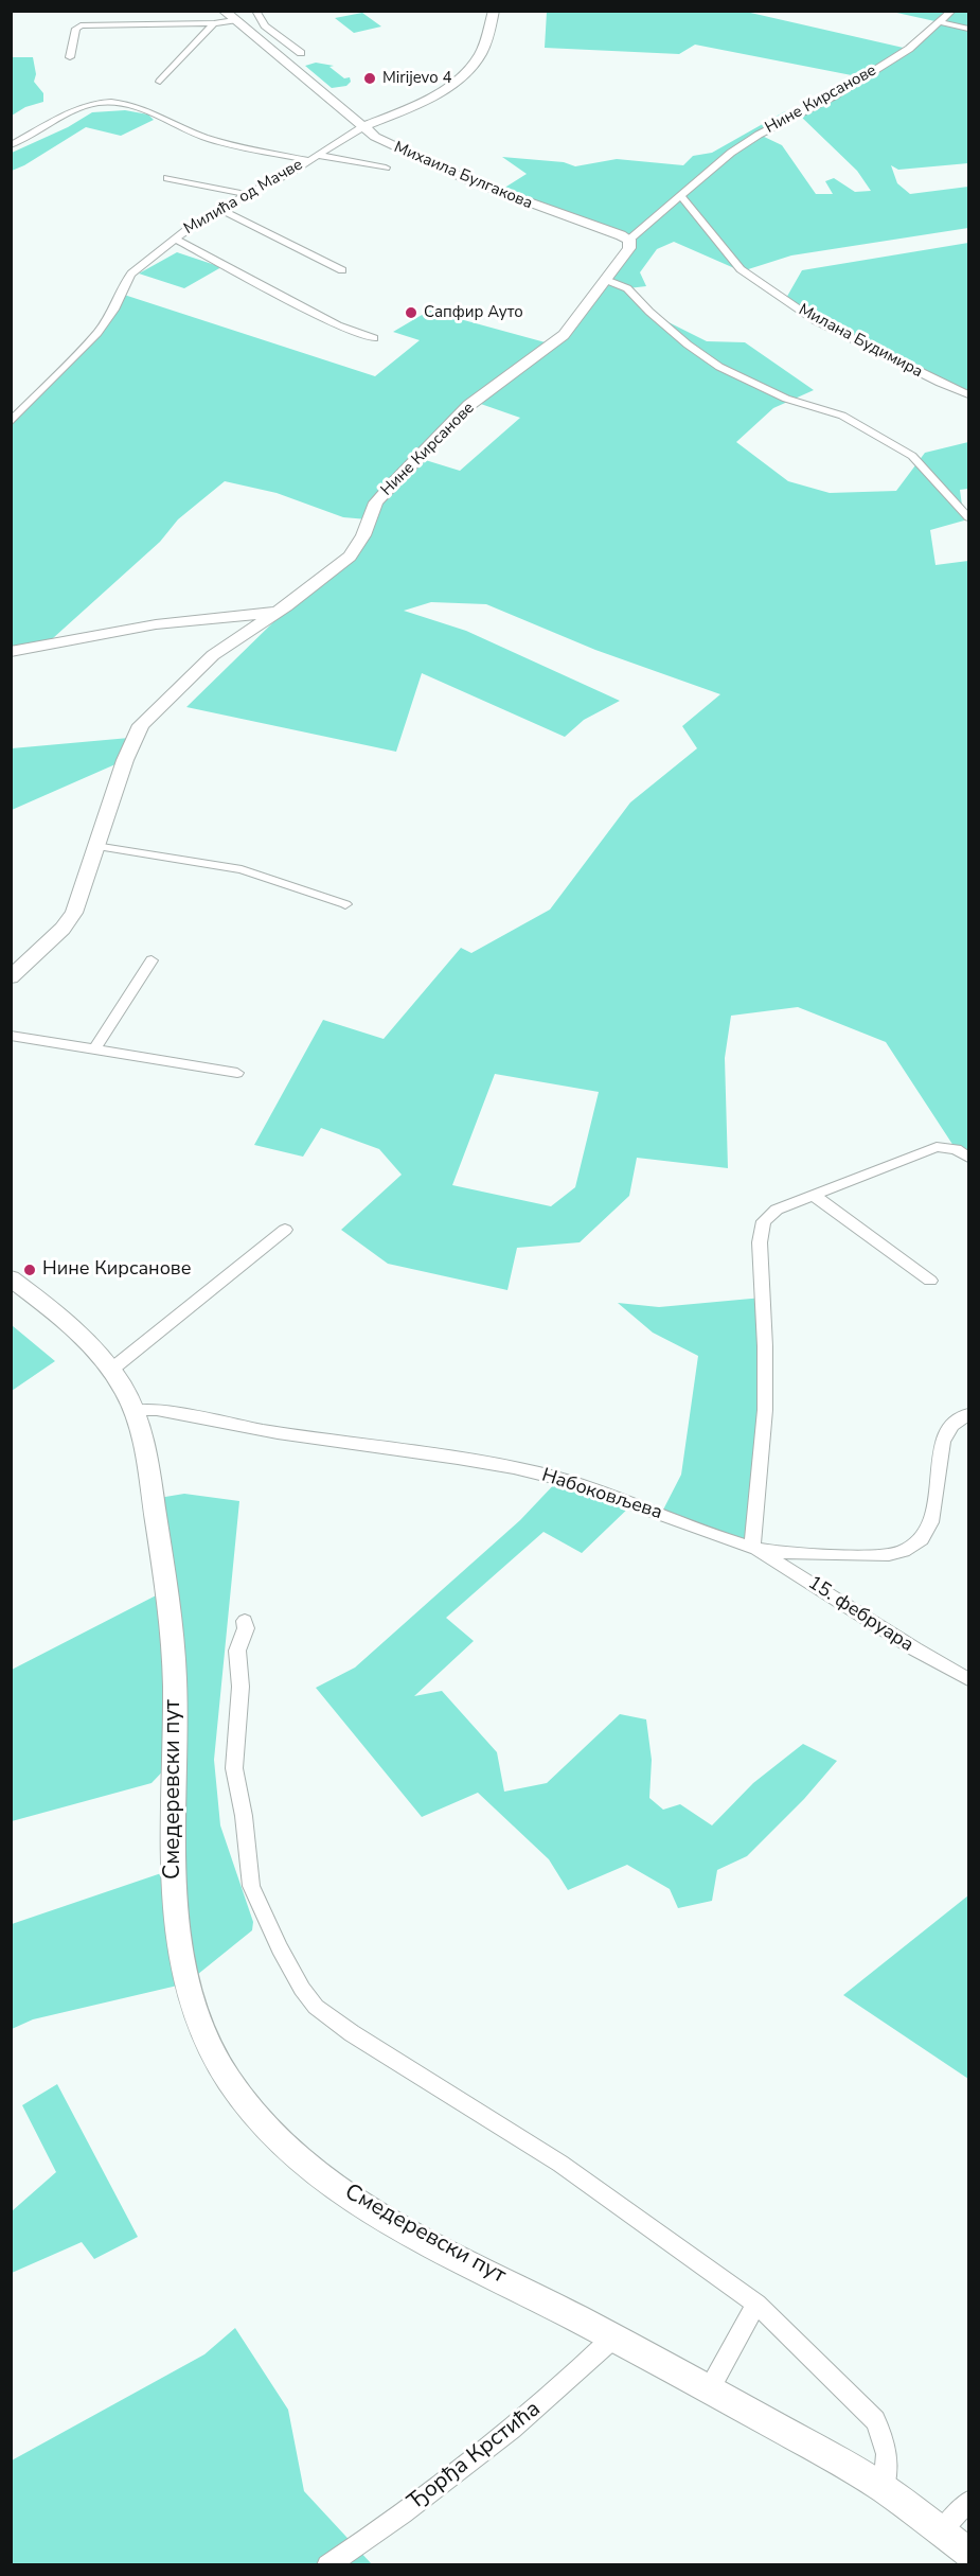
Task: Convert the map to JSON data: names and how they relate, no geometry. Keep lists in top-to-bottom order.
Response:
{
  "streets": {
    "street": [
      "Нине Кирсанове",
      "Михаила Булгакова",
      "Милића од Мачве",
      "Милана Будимира",
      "Набоковљева",
      "15. фебруара",
      "Смедеревски пут",
      "Ђорђа Крстића"
    ]
  },
  "crossings": [
    ["Нине Кирсанове", "Михаила Булгакова"],
    ["Нине Кирсанове", "Милана Будимира"],
    ["Михаила Булгакова", "Милића од Мачве"],
    ["Набоковљева", "15. фебруара"],
    ["Набоковљева", "Смедеревски пут"],
    ["Смедеревски пут", "Ђорђа Крстића"]
  ],
  "places": ["Mirijevo 4", "Сапфир Ауто", "Нине Кирсанове"]
}
